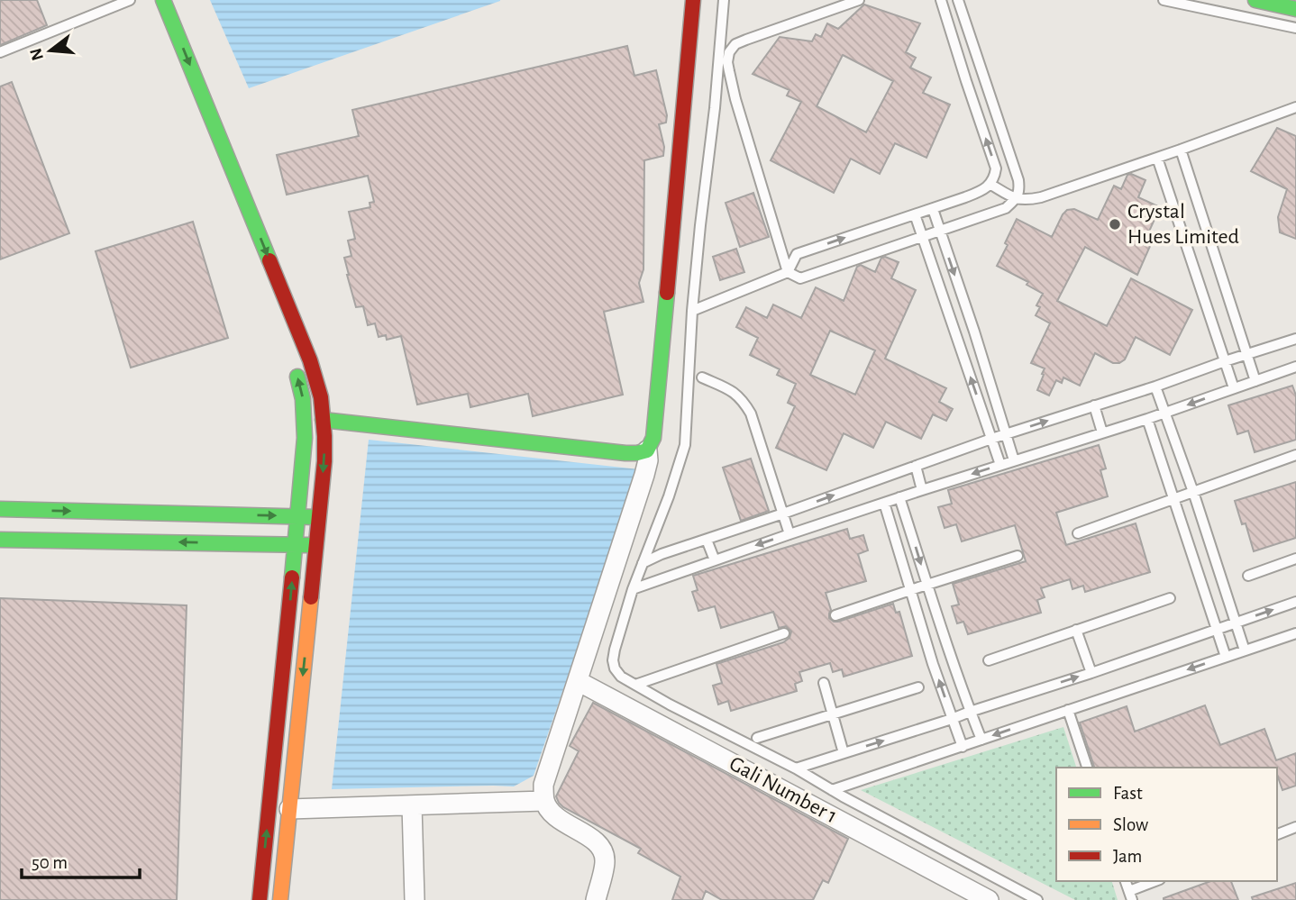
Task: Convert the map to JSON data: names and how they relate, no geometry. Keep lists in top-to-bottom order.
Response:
{
  "streets": {
    "street": ["Gali Number 1"]
  },
  "places": ["Crystal Hues Limited"],
  "legend": ["Fast", "Slow", "Jam"],
  "scale_bar": "50 m",
  "north": "left"
}
